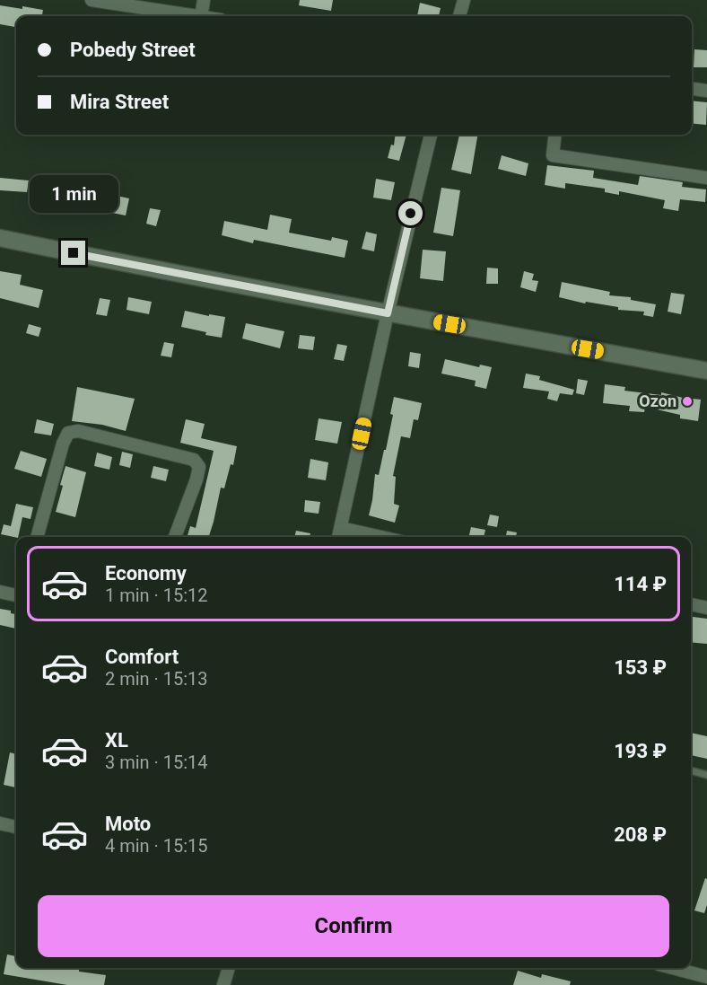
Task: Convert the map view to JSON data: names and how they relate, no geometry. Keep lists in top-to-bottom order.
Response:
{
  "places": ["Ozon"],
  "page": {
    "banner": ["Pobedy Street", "Mira Street"],
    "bubble": "1 min",
    "list": [
      {
        "name": "Economy",
        "note": "1 min · 15:12",
        "value": "114 ₽"
      },
      {
        "name": "Comfort",
        "note": "2 min · 15:13",
        "value": "153 ₽"
      },
      {
        "name": "XL",
        "note": "3 min · 15:14",
        "value": "193 ₽"
      },
      {
        "name": "Moto",
        "note": "4 min · 15:15",
        "value": "208 ₽"
      }
    ],
    "buttons": "Confirm"
  }
}
